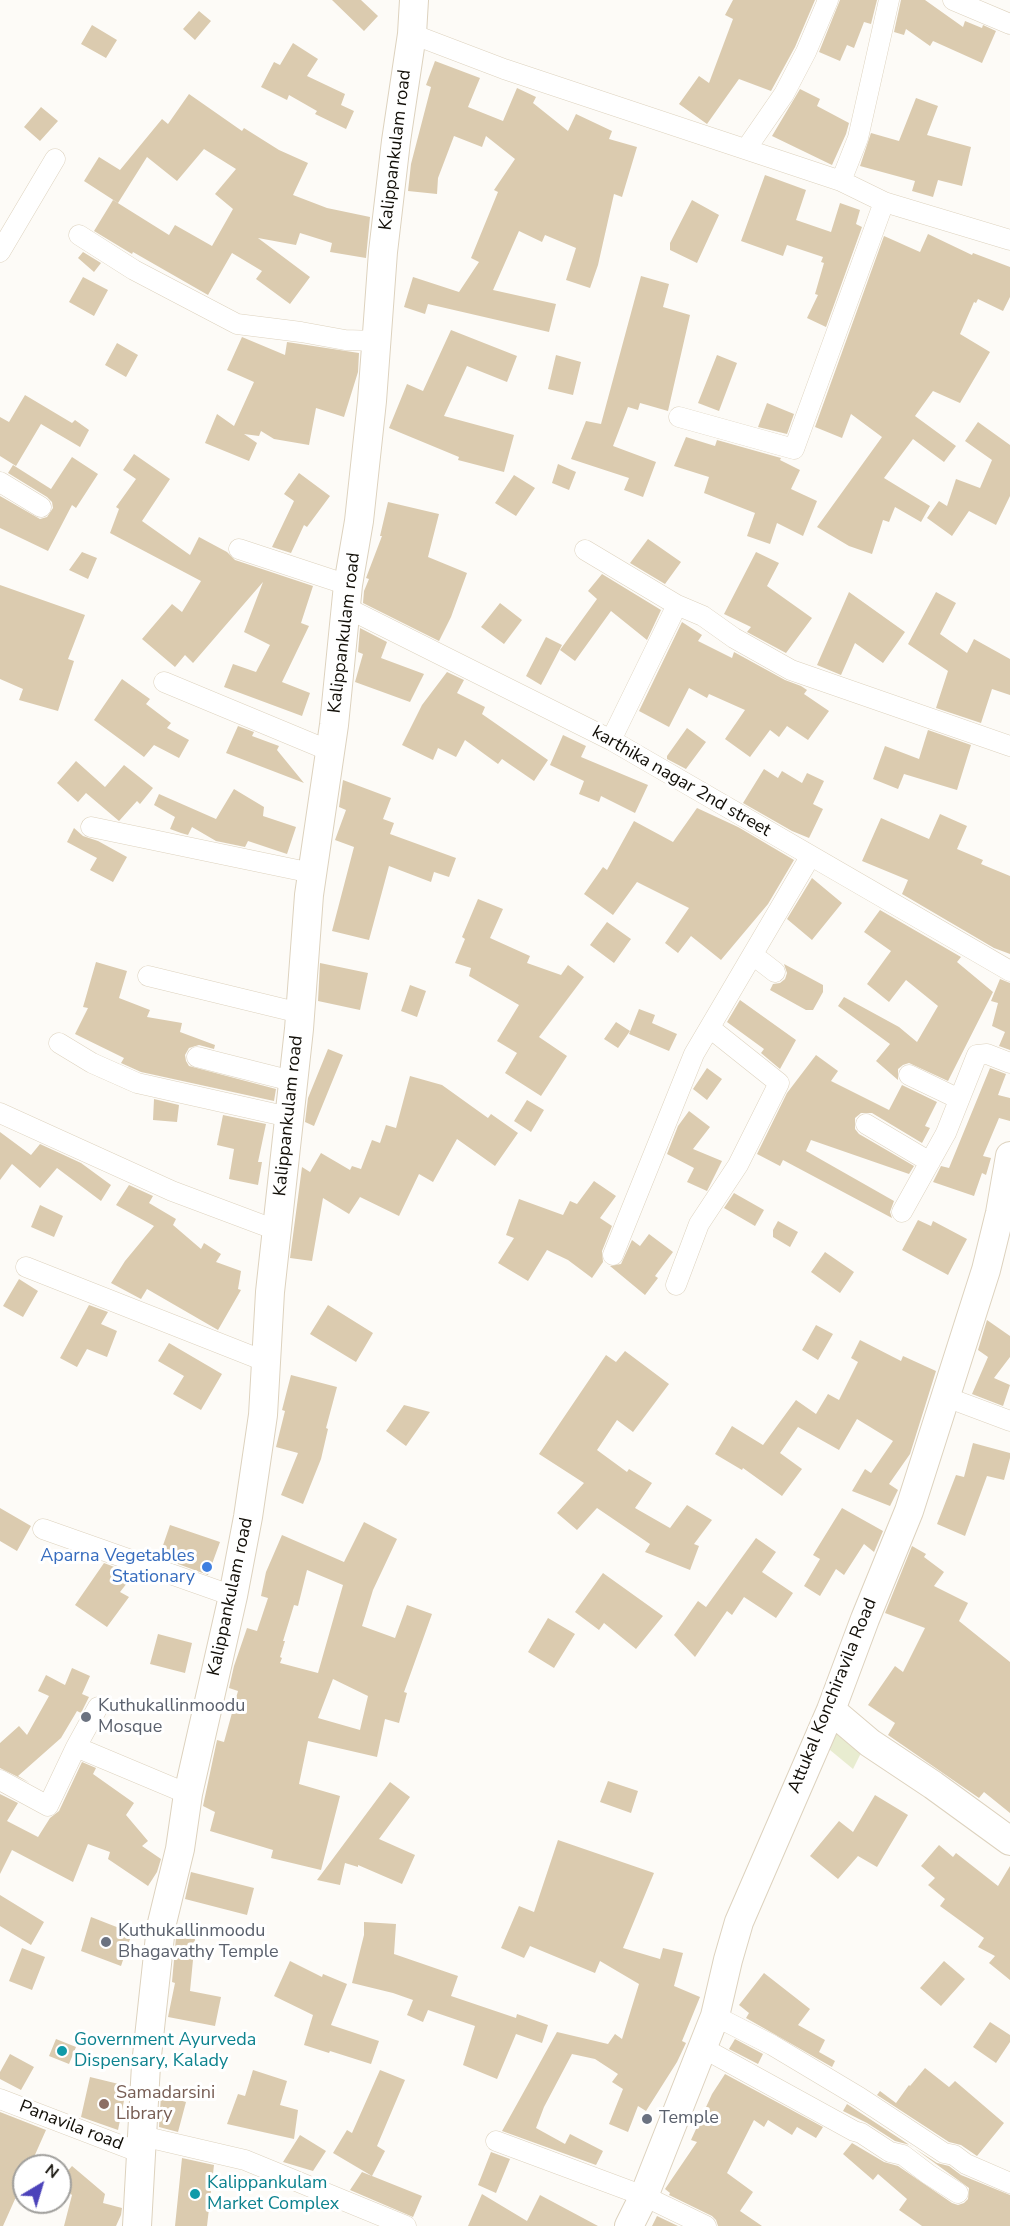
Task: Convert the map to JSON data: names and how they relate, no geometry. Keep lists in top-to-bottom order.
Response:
{
  "streets": {
    "street": [
      "Kalippankulam road",
      "karthika nagar 2nd street",
      "Attukal Konchiravila Road",
      "Panavila road"
    ]
  },
  "crossings": [
    ["Kalippankulam road", "karthika nagar 2nd street"],
    ["Kalippankulam road", "Panavila road"]
  ],
  "places": [
    "Aparna Vegetables Stationary",
    "Kuthukallinmoodu Mosque",
    "Kuthukallinmoodu Bhagavathy Temple",
    "Government Ayurveda Dispensary, Kalady",
    "Samadarsini Library",
    "Temple",
    "Kalippankulam Market Complex"
  ],
  "north": "top right"
}
